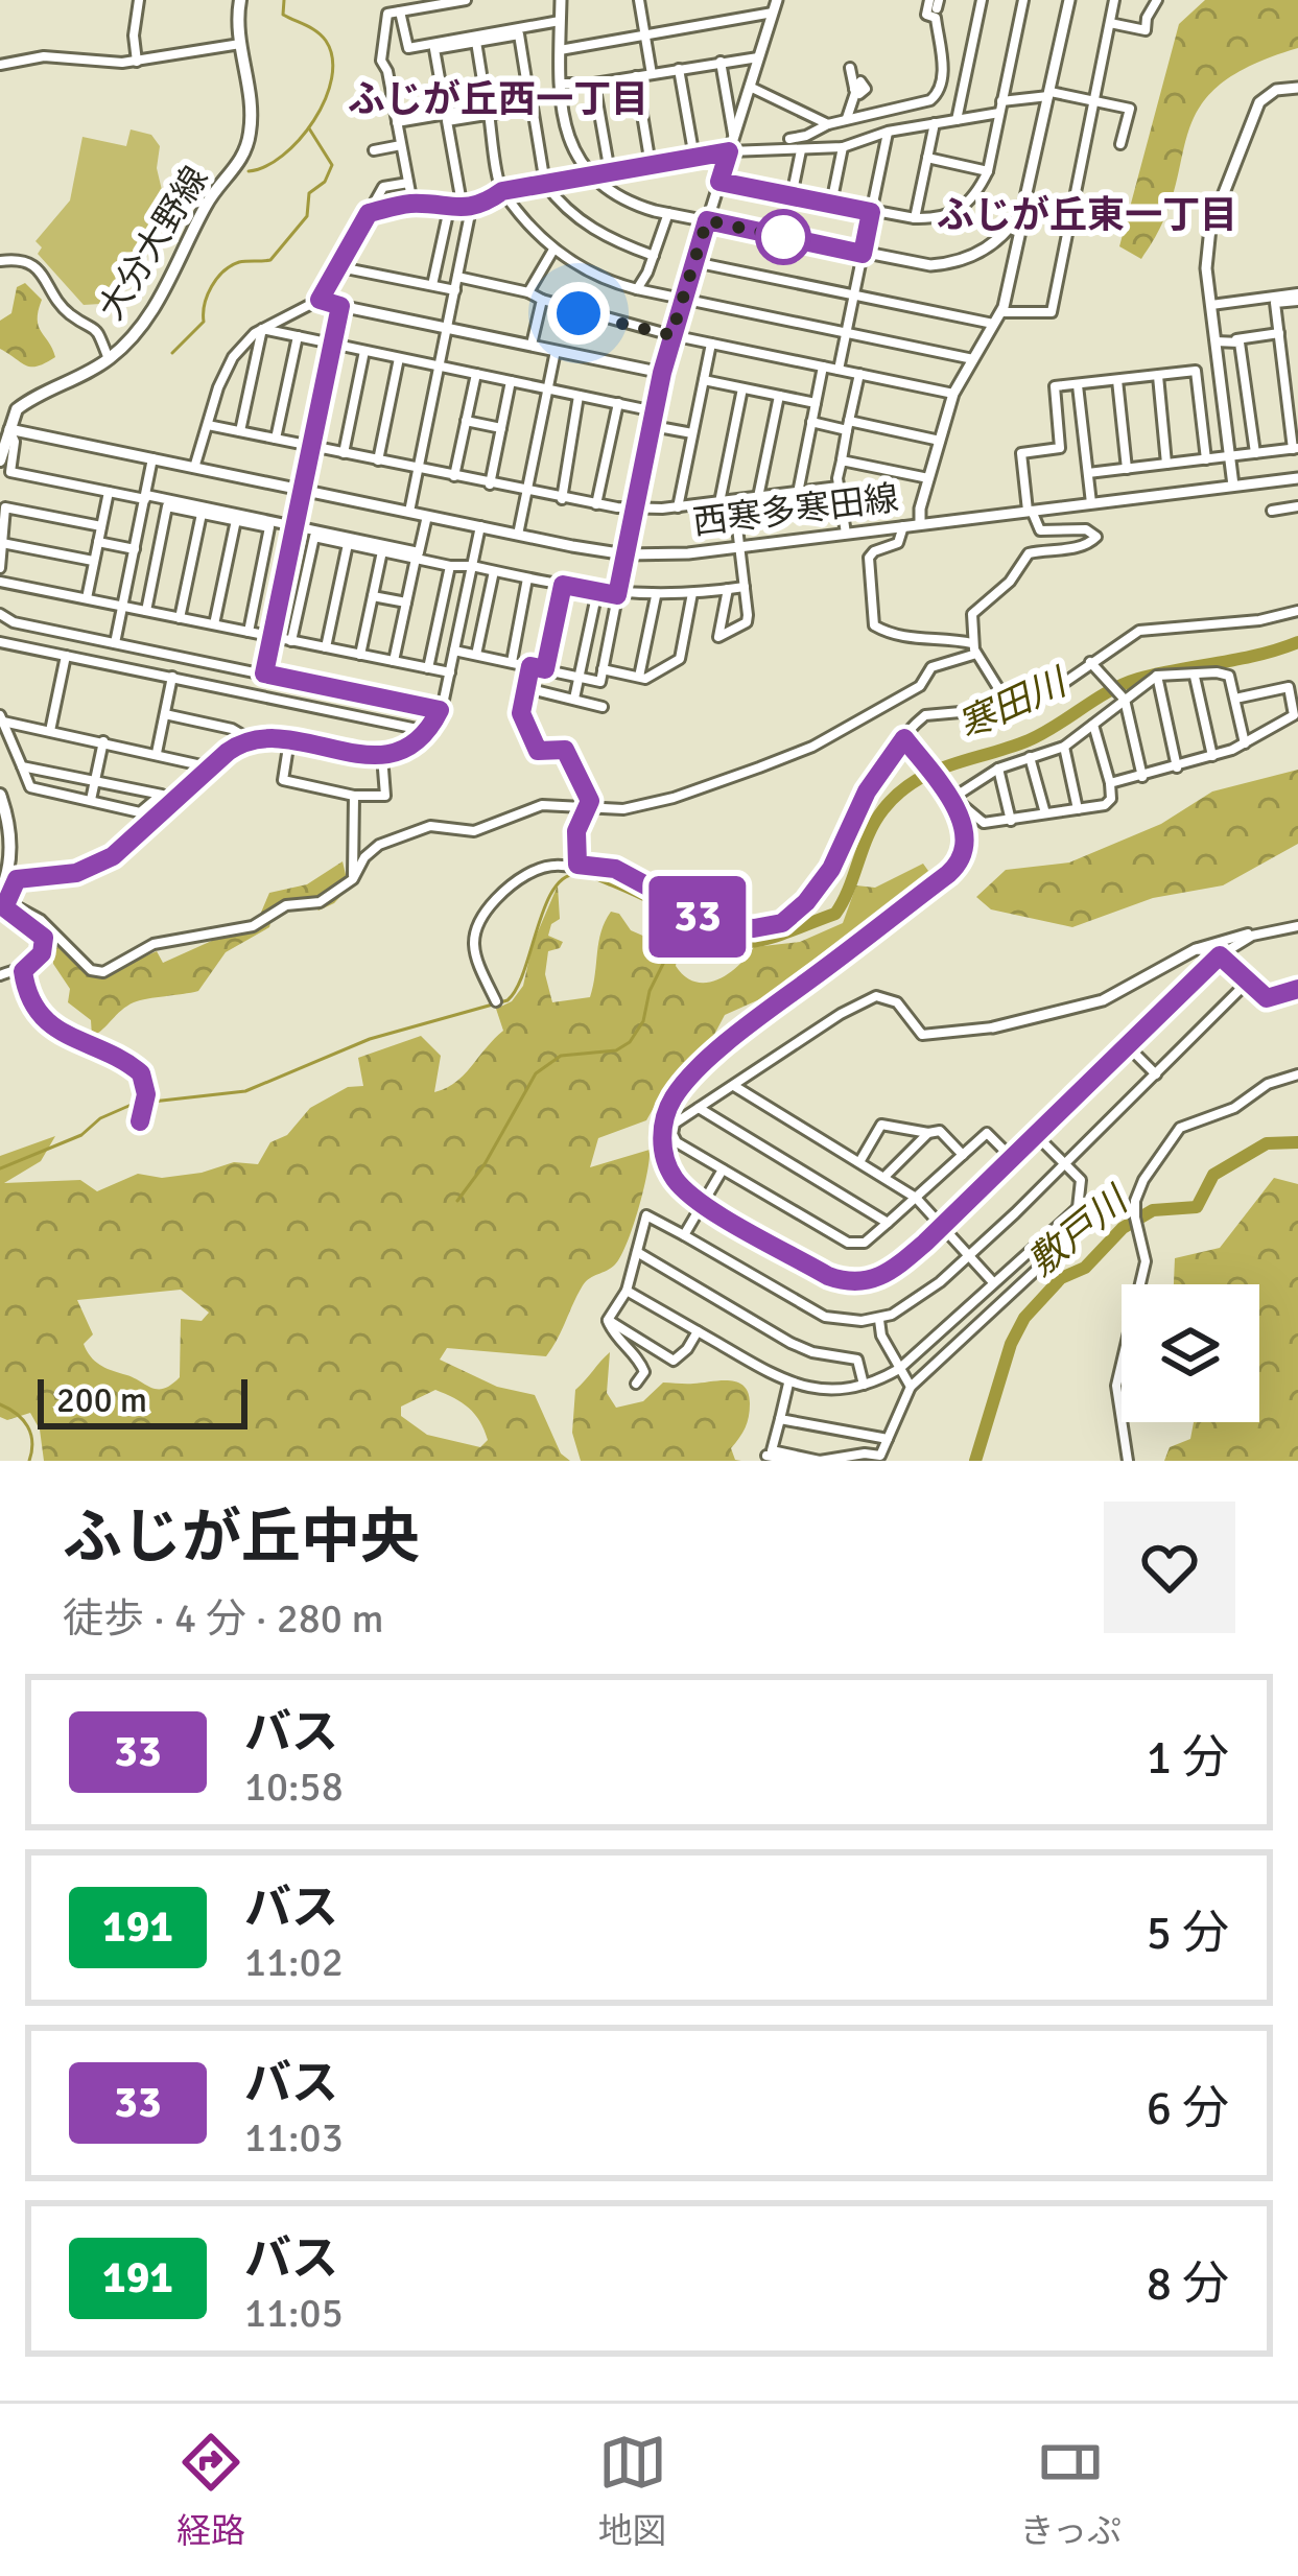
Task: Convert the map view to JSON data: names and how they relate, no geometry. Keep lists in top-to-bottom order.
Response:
{
  "streets": {
    "main road": ["大分大野線"],
    "street": ["西寒多寒田線"]
  },
  "crossings": [
    ["大分大野線", "西寒多寒田線"]
  ],
  "districts": ["ふじが丘西一丁目", "ふじが丘東一丁目"],
  "water": ["寒田川", "敷戸川"],
  "lines": ["bus line 33"],
  "scale_bar": "200 m",
  "page": {
    "on_map": "33",
    "scale": "200 m",
    "heading": ["ふじが丘中央", "徒歩 · 4 分 · 280 m"],
    "list": [
      {
        "mark": "33",
        "name": "バス",
        "note": "10:58",
        "value": "1 分"
      },
      {
        "mark": "191",
        "name": "バス",
        "note": "11:02",
        "value": "5 分"
      },
      {
        "mark": "33",
        "name": "バス",
        "note": "11:03",
        "value": "6 分"
      },
      {
        "mark": "191",
        "name": "バス",
        "note": "11:05",
        "value": "8 分"
      }
    ],
    "tabs": ["経路", "地図", "きっぷ"]
  }
}
